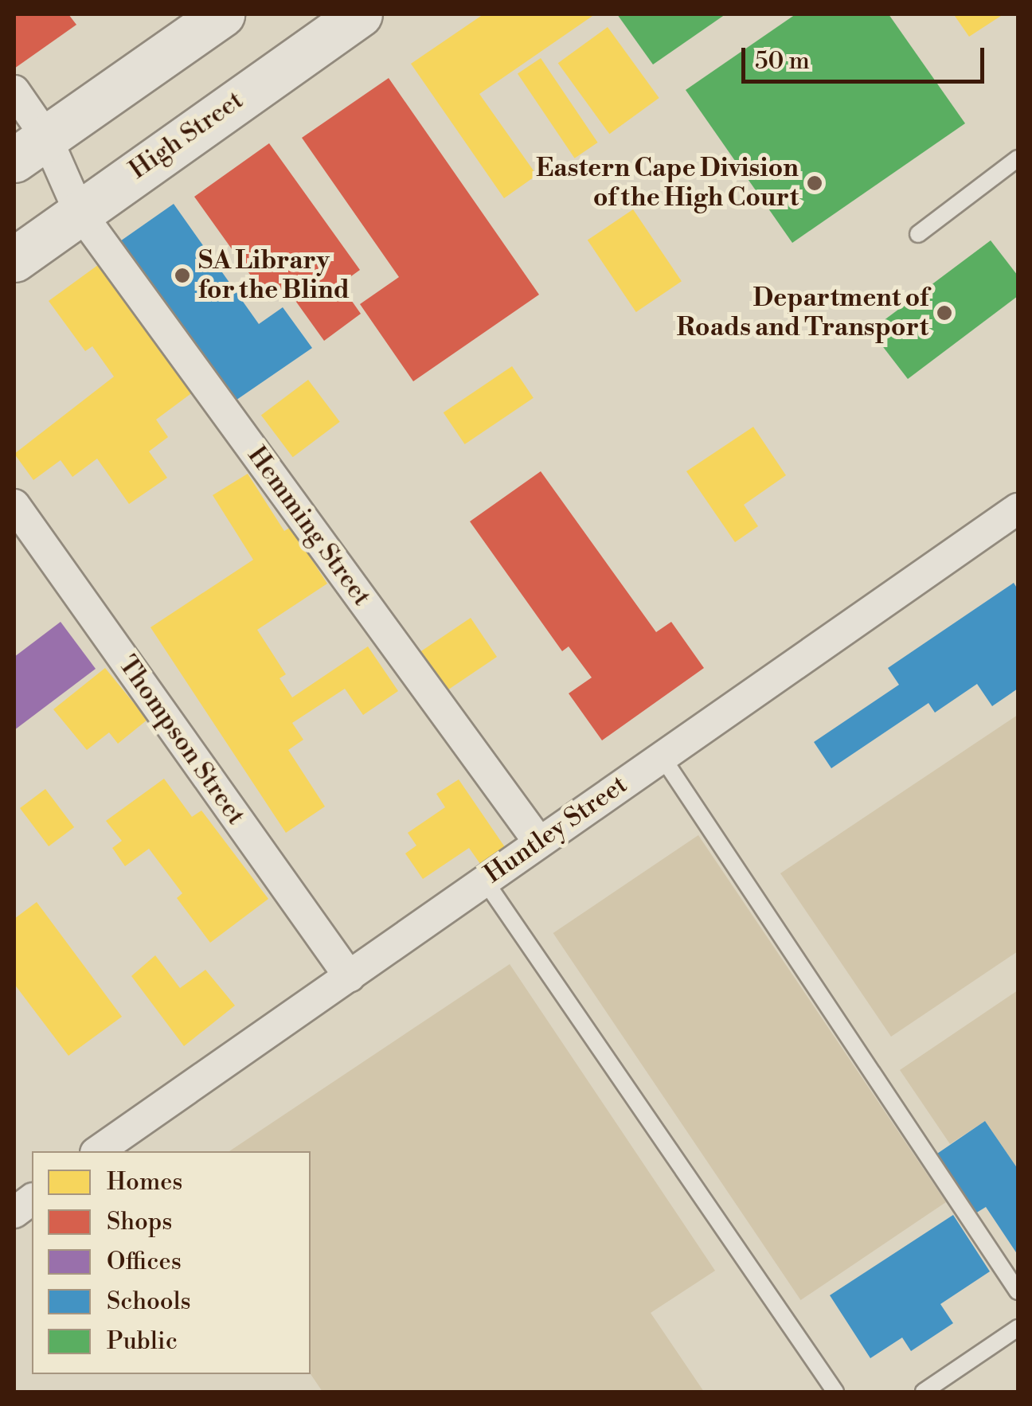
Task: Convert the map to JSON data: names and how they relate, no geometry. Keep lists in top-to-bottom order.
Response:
{
  "streets": {
    "street": [
      "High Street",
      "Hemming Street",
      "Thompson Street",
      "Huntley Street"
    ]
  },
  "crossings": [
    ["High Street", "Hemming Street"],
    ["Hemming Street", "Huntley Street"],
    ["Thompson Street", "Huntley Street"]
  ],
  "places": ["Eastern Cape Division of the High Court", "SA Library for the Blind", "Department of Roads and Transport"],
  "legend": [
    "Homes",
    "Shops",
    "Offices",
    "Schools",
    "Public"
  ],
  "scale_bar": "50 m"
}
